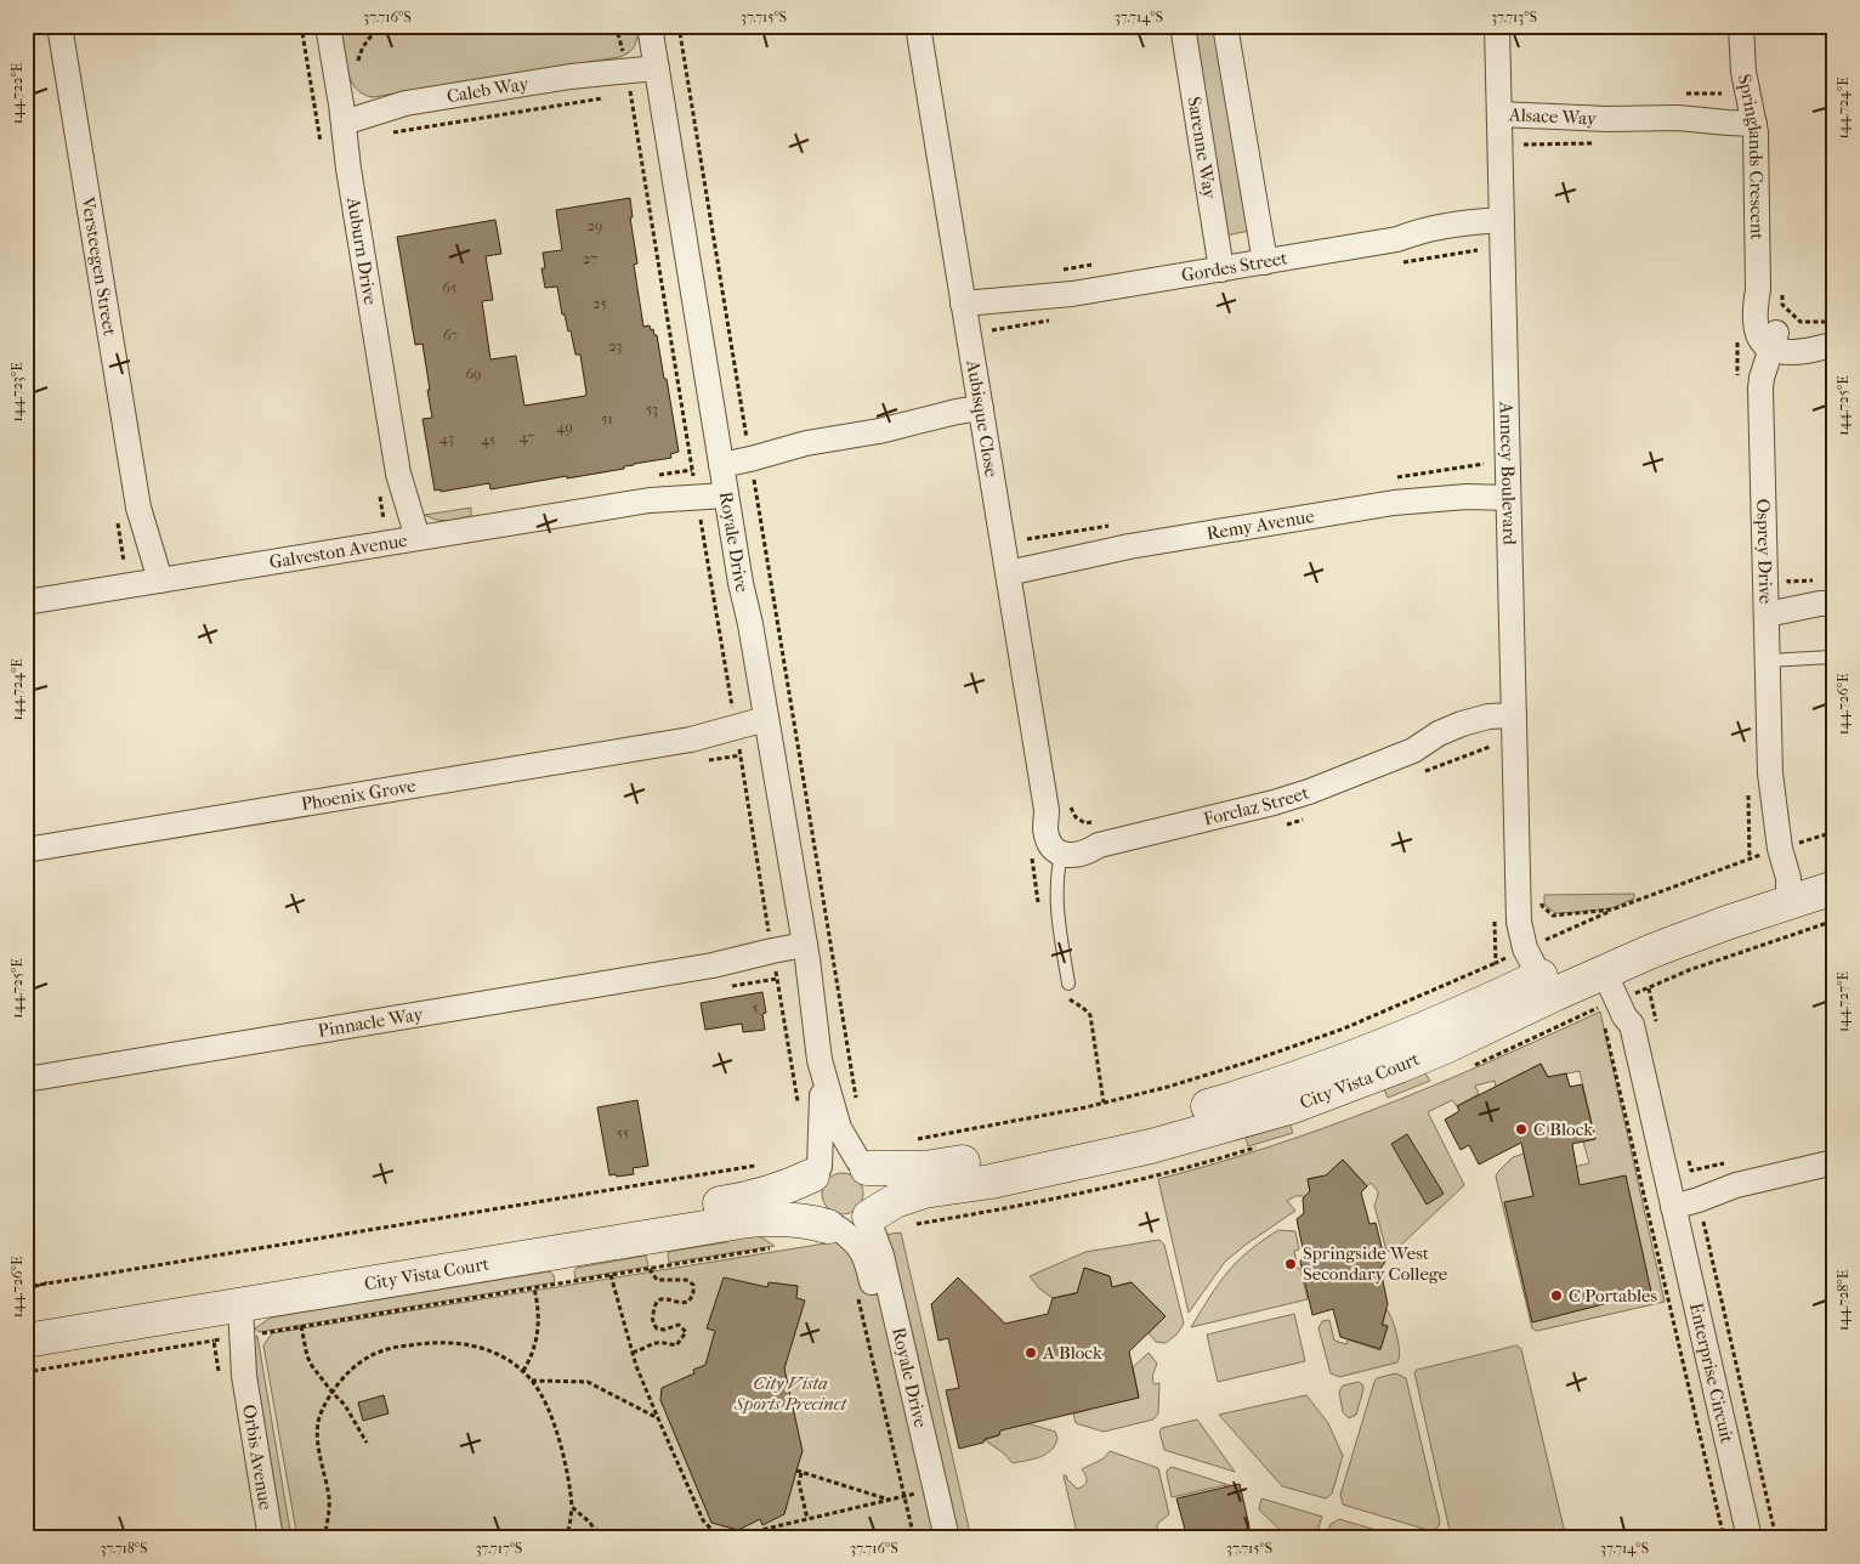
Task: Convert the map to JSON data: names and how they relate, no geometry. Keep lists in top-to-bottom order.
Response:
{
  "streets": {
    "street": [
      "Caleb Way",
      "Alsace Way",
      "Sarenne Way",
      "Springlands Crescent",
      "Auburn Drive",
      "Versteegen Street",
      "Gordes Street",
      "Aubisque Close",
      "Annecy Boulevard",
      "Remy Avenue",
      "Royale Drive",
      "Galveston Avenue",
      "Osprey Drive",
      "Phoenix Grove",
      "Forclaz Street",
      "Pinnacle Way",
      "City Vista Court",
      "Enterprise Circuit",
      "Orbis Avenue"
    ]
  },
  "crossings": [
    ["Caleb Way", "Auburn Drive"],
    ["Caleb Way", "Royale Drive"],
    ["Alsace Way", "Springlands Crescent"],
    ["Alsace Way", "Annecy Boulevard"],
    ["Sarenne Way", "Gordes Street"],
    ["Springlands Crescent", "Osprey Drive"],
    ["Auburn Drive", "Galveston Avenue"],
    ["Versteegen Street", "Galveston Avenue"],
    ["Gordes Street", "Aubisque Close"],
    ["Gordes Street", "Annecy Boulevard"],
    ["Aubisque Close", "Remy Avenue"],
    ["Aubisque Close", "Galveston Avenue"],
    ["Aubisque Close", "Forclaz Street"],
    ["Annecy Boulevard", "Remy Avenue"],
    ["Annecy Boulevard", "Forclaz Street"],
    ["Annecy Boulevard", "City Vista Court"],
    ["Royale Drive", "Galveston Avenue"],
    ["Royale Drive", "Phoenix Grove"],
    ["Royale Drive", "Pinnacle Way"],
    ["Royale Drive", "City Vista Court"],
    ["Osprey Drive", "City Vista Court"],
    ["City Vista Court", "Enterprise Circuit"],
    ["City Vista Court", "Orbis Avenue"]
  ],
  "parks": ["City Vista Sports Precinct"],
  "places": [
    "C Block",
    "Springside West Secondary College",
    "C Portables",
    "A Block"
  ],
  "house_numbers": [
    "29",
    "27",
    "65",
    "25",
    "67",
    "23",
    "69",
    "53",
    "51",
    "49",
    "47",
    "43",
    "45",
    "5",
    "55"
  ],
  "coordinates": [
    "37.716°S",
    "37.715°S",
    "37.714°S",
    "37.713°S",
    "144.722°E",
    "144.724°E",
    "144.723°E",
    "144.725°E",
    "144.726°E",
    "144.727°E",
    "144.728°E",
    "37.718°S",
    "37.717°S"
  ]
}
